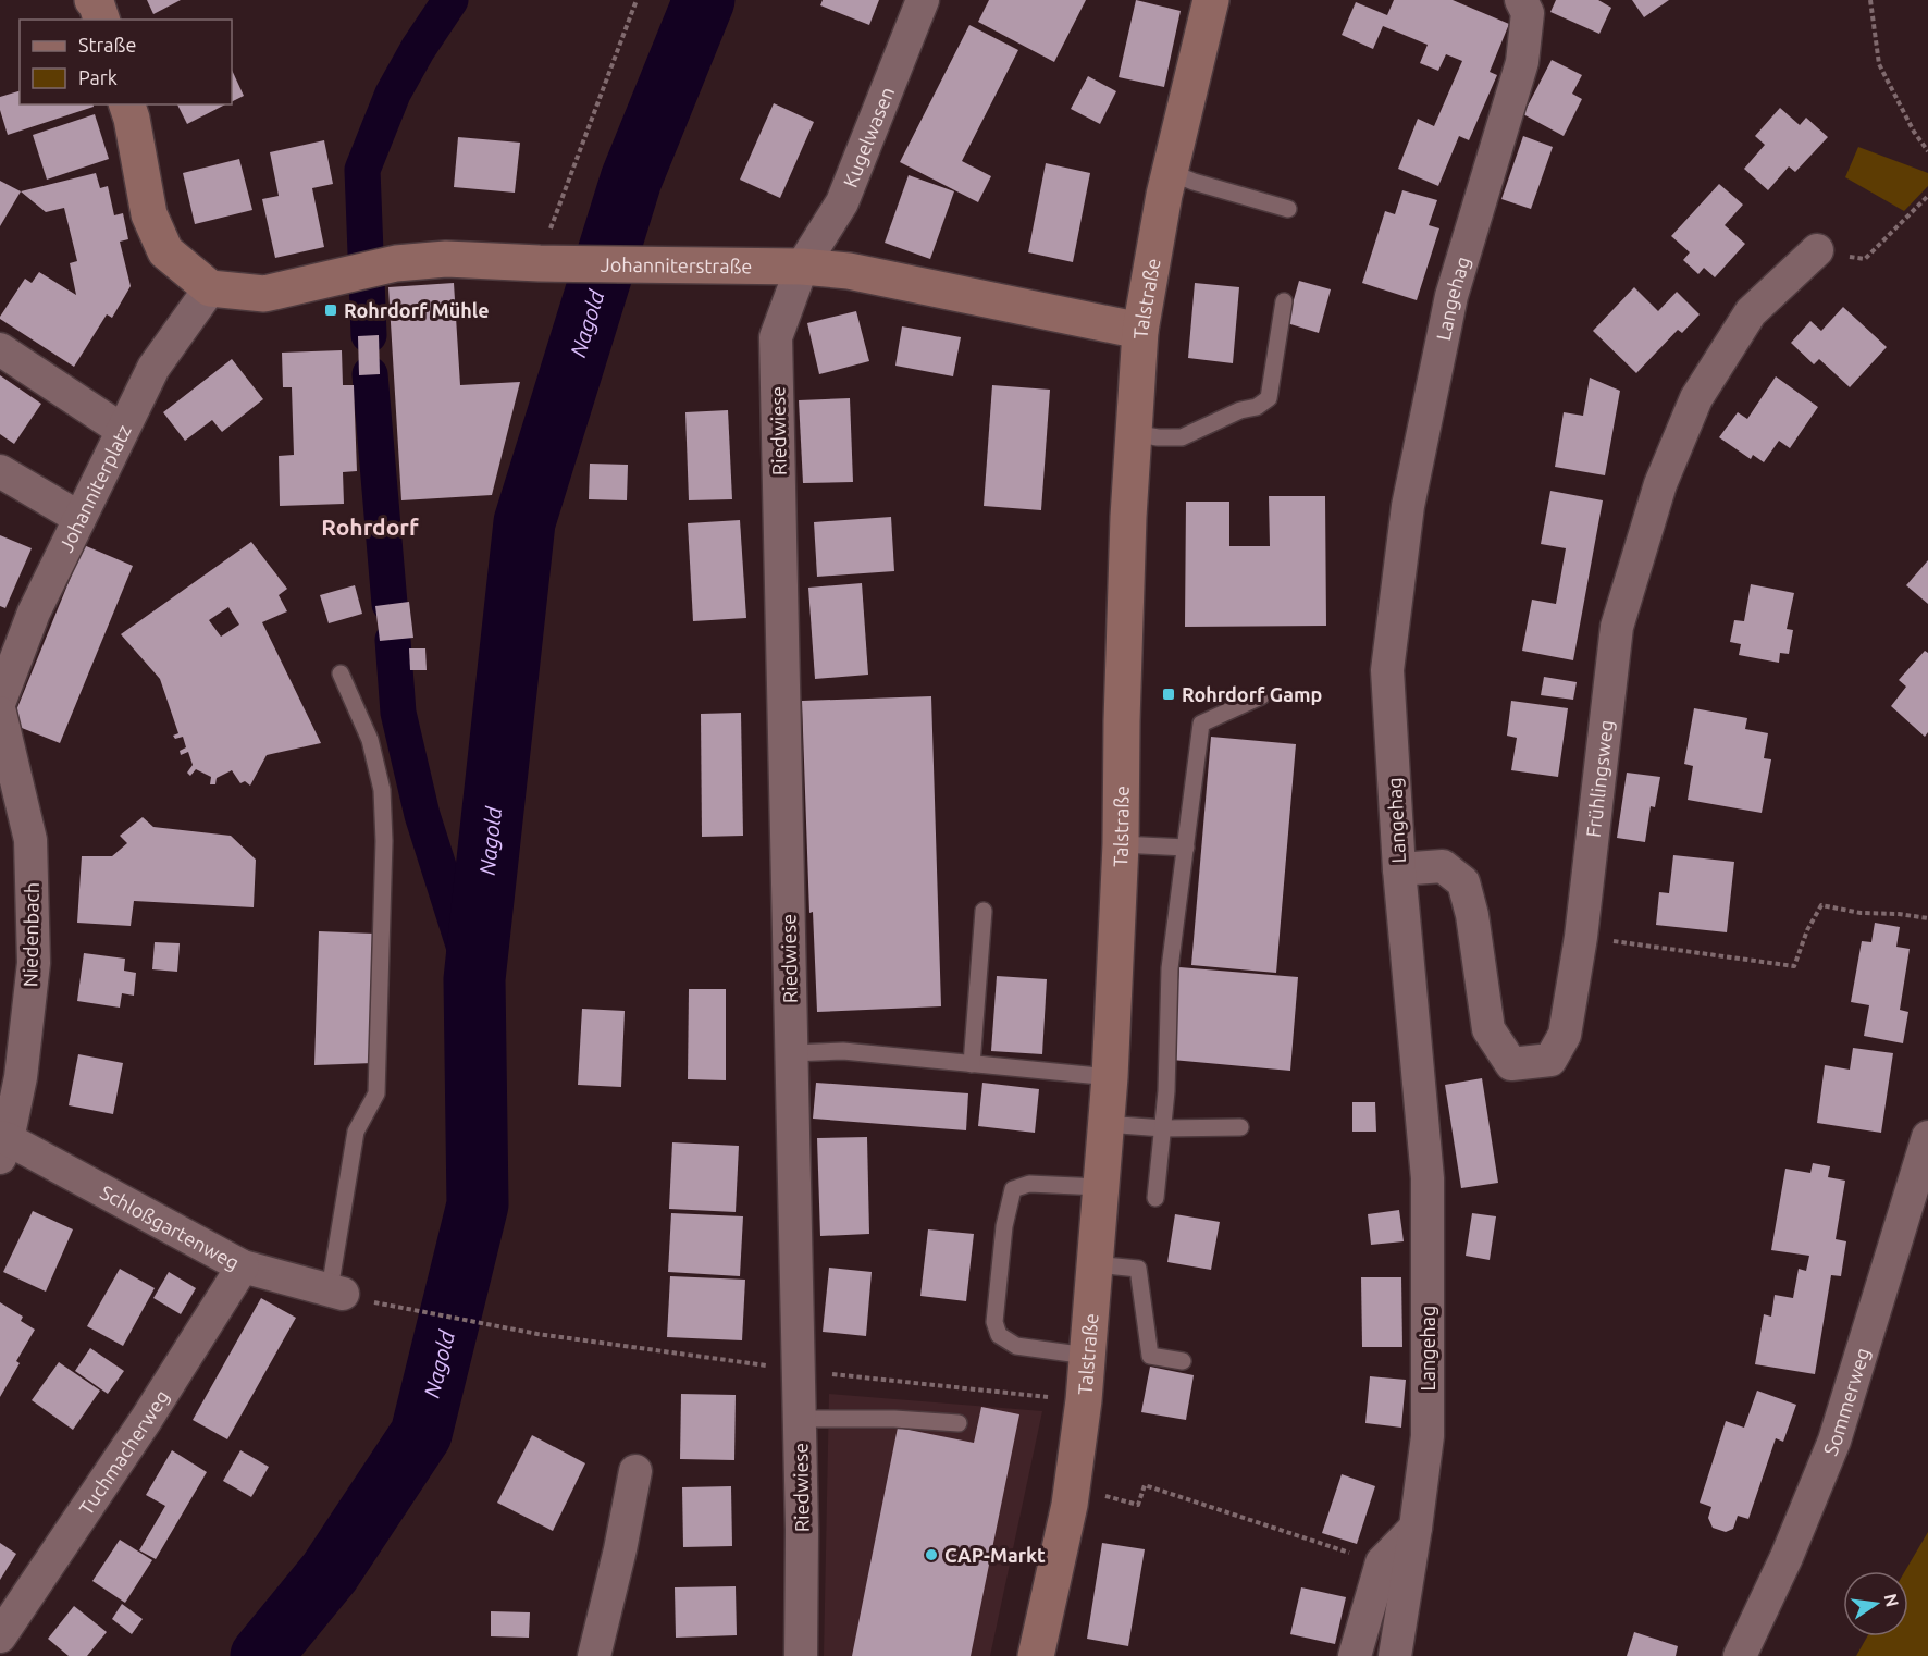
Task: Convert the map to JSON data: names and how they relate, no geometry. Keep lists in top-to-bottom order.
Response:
{
  "streets": {
    "main road": ["Johanniterstraße", "Talstraße"],
    "street": [
      "Kugelwasen",
      "Langehag",
      "Riedwiese",
      "Johanniterplatz",
      "Frühlingsweg",
      "Niedenbach",
      "Schloßgartenweg",
      "Sommerweg",
      "Tuchmacherweg"
    ]
  },
  "crossings": [
    ["Kugelwasen", "Johanniterstraße"],
    ["Kugelwasen", "Riedwiese"],
    ["Johanniterstraße", "Talstraße"],
    ["Johanniterstraße", "Riedwiese"],
    ["Johanniterstraße", "Johanniterplatz"],
    ["Langehag", "Frühlingsweg"],
    ["Niedenbach", "Schloßgartenweg"],
    ["Schloßgartenweg", "Tuchmacherweg"]
  ],
  "districts": ["Rohrdorf"],
  "water": ["Nagold"],
  "places": {
    "transit": ["Rohrdorf Mühle", "Rohrdorf Gamp"],
    "other": ["CAP-Markt"]
  },
  "legend": ["Straße", "Park"],
  "north": "right"
}
